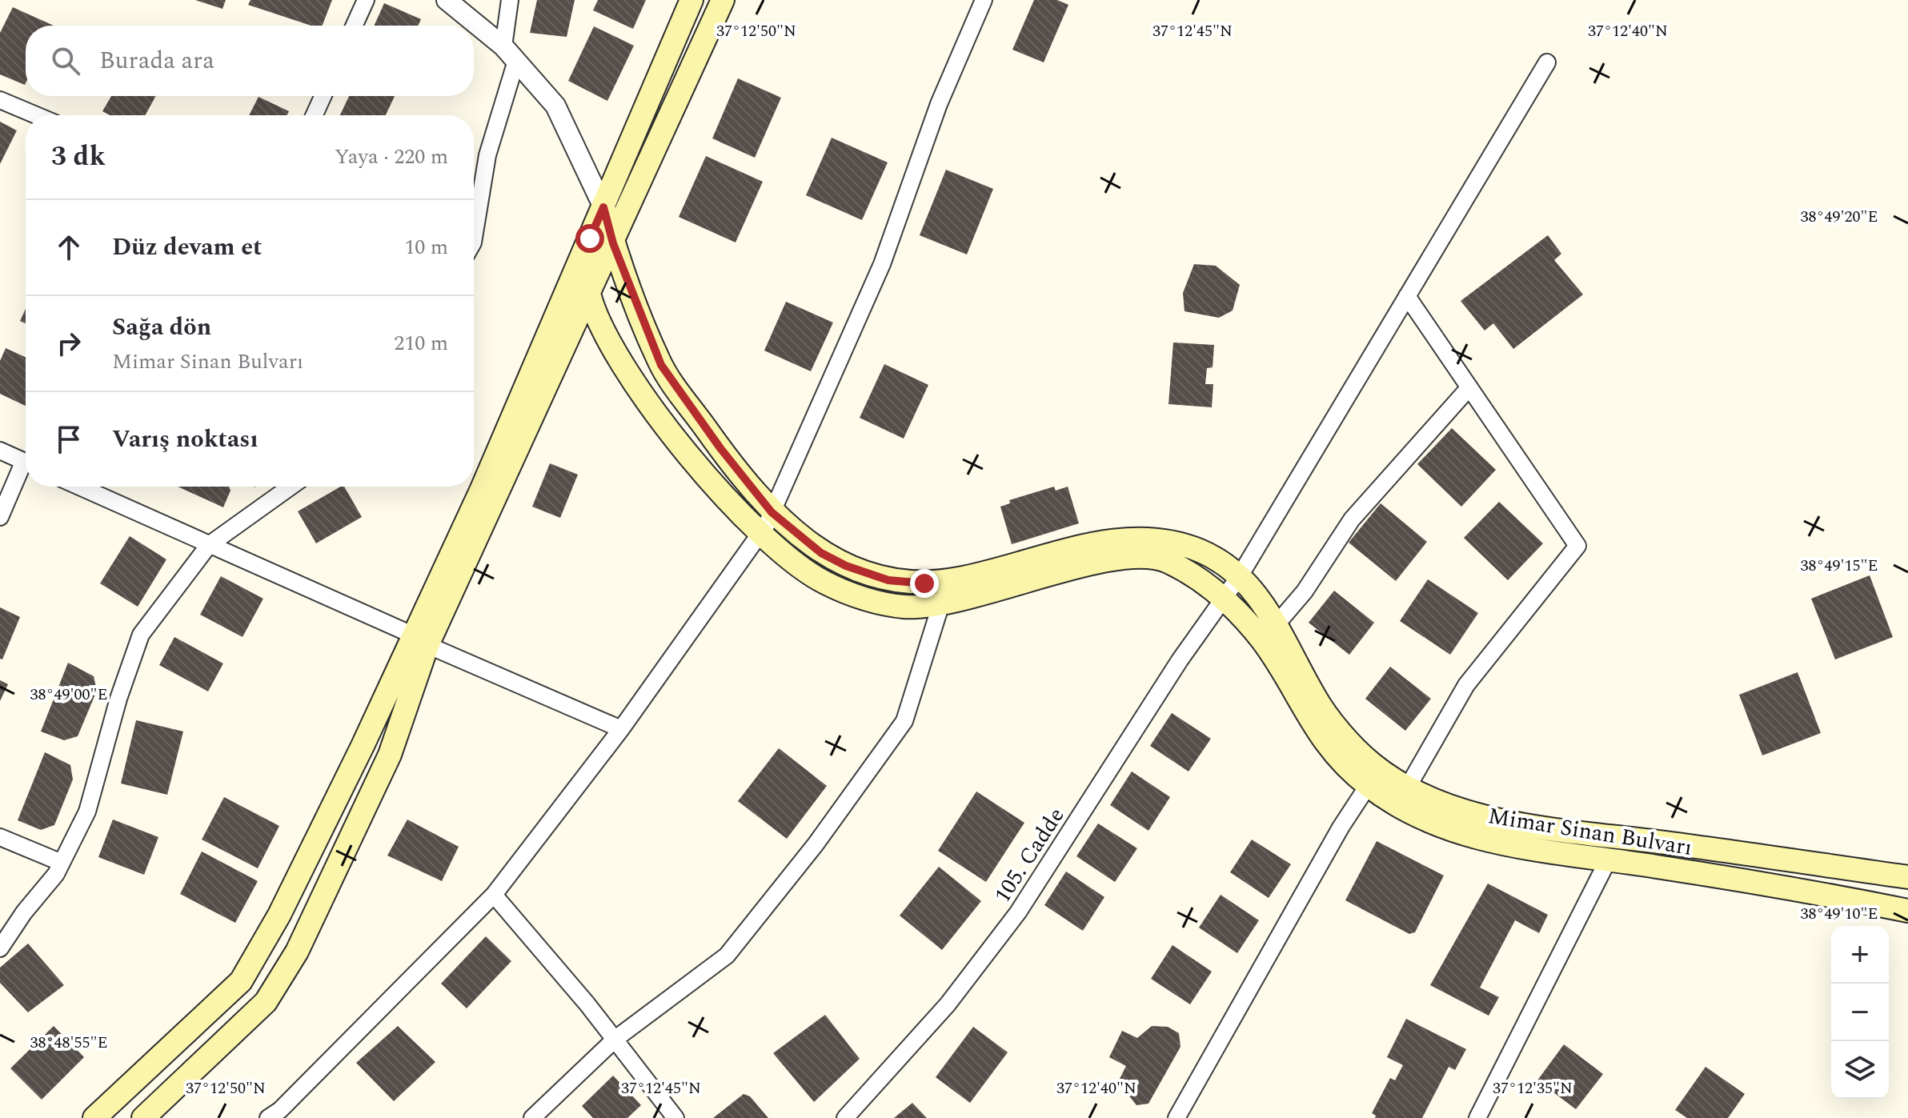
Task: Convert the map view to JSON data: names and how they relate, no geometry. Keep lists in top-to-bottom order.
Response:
{
  "streets": {
    "main road": ["Mimar Sinan Bulvarı"],
    "street": ["105. Cadde"]
  },
  "crossings": [
    ["Mimar Sinan Bulvarı", "105. Cadde"]
  ],
  "page": {
    "search": "Burada ara",
    "heading": ["3 dk", "Yaya · 220 m"],
    "list": [
      ["Düz devam et", "10 m"],
      ["Sağa dön", "Mimar Sinan Bulvarı", "210 m"],
      "Varış noktası"
    ],
    "map_buttons": ["+", "−"]
  },
  "coordinates": [
    "37°12'50\"N",
    "37°12'45\"N",
    "37°12'40\"N",
    "38°49'20\"E",
    "38°49'15\"E",
    "38°49'00\"E",
    "38°49'10\"E",
    "38°48'55\"E",
    "37°12'35\"N"
  ]
}
